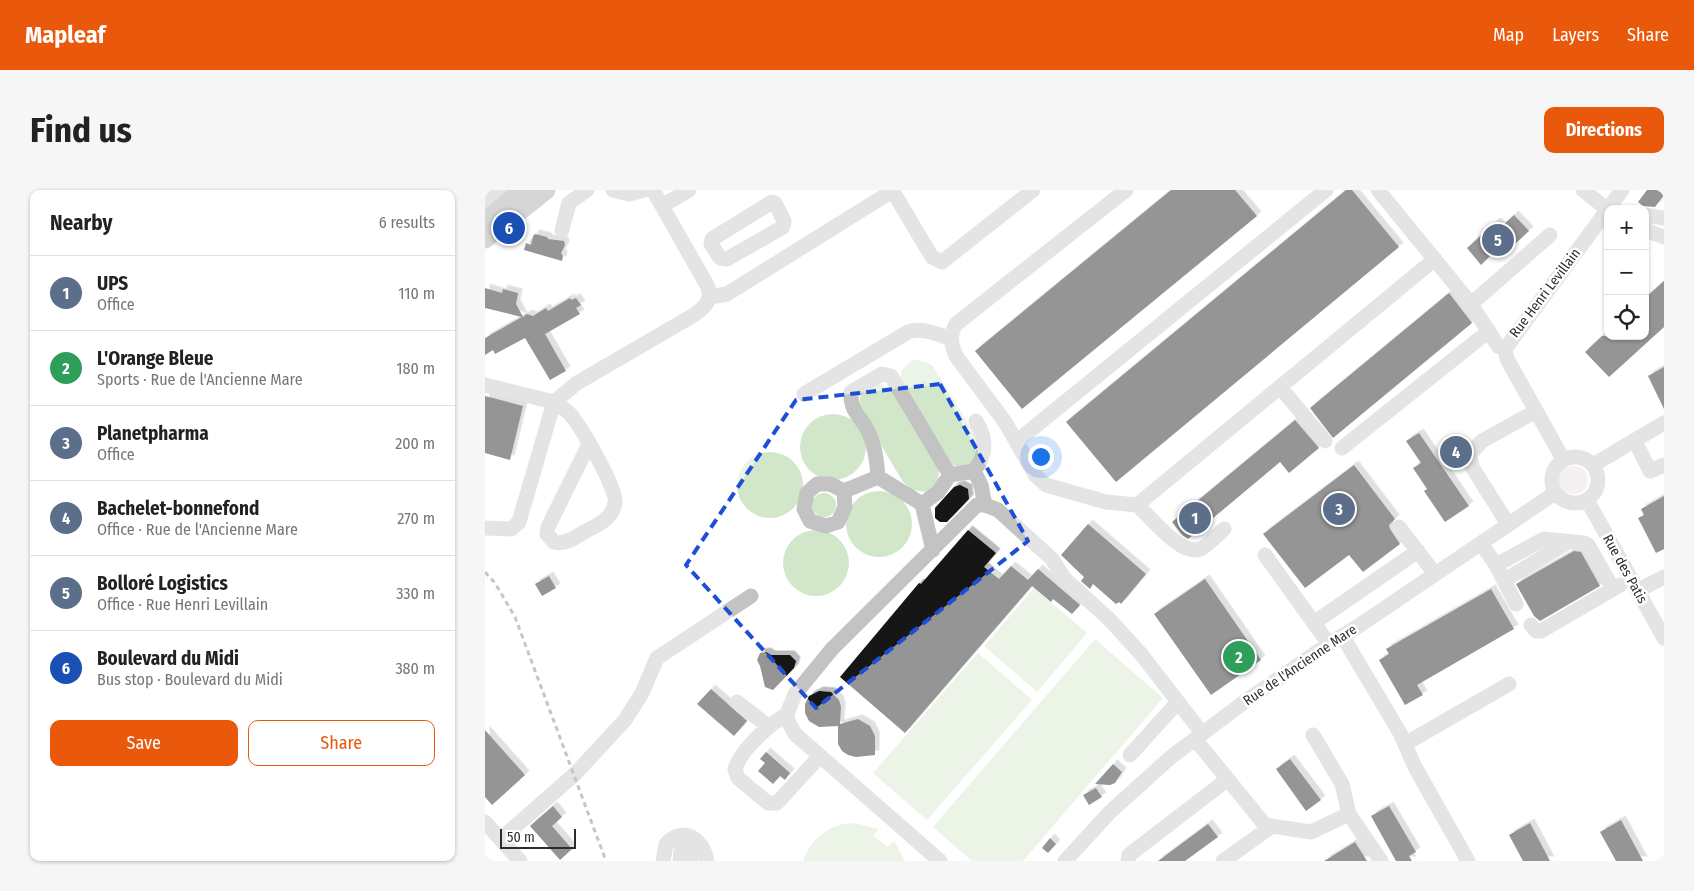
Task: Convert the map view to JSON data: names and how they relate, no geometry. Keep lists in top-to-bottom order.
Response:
{
  "streets": {
    "street": ["Rue Henri Levillain", "Rue des Patis", "Rue de l'Ancienne Mare"]
  },
  "crossings": [
    ["Rue Henri Levillain", "Rue des Patis"],
    ["Rue Henri Levillain", "Rue de l'Ancienne Mare"],
    ["Rue des Patis", "Rue de l'Ancienne Mare"]
  ],
  "scale_bar": "50 m",
  "page": {
    "header": "Mapleaf",
    "nav": ["Map", "Layers", "Share"],
    "buttons": [
      "Directions",
      ["Save", "Share"]
    ],
    "title": "Find us",
    "heading": ["Nearby", "6 results"],
    "map_buttons": ["+", "−"],
    "pins": [
      "6",
      "5",
      "4",
      "3",
      "1",
      "2"
    ],
    "list": [
      {
        "mark": "1",
        "name": "UPS",
        "note": "Office",
        "value": "110 m"
      },
      {
        "mark": "2",
        "name": "L'Orange Bleue",
        "note": "Sports · Rue de l'Ancienne Mare",
        "value": "180 m"
      },
      {
        "mark": "3",
        "name": "Planetpharma",
        "note": "Office",
        "value": "200 m"
      },
      {
        "mark": "4",
        "name": "Bachelet-bonnefond",
        "note": "Office · Rue de l'Ancienne Mare",
        "value": "270 m"
      },
      {
        "mark": "5",
        "name": "Bolloré Logistics",
        "note": "Office · Rue Henri Levillain",
        "value": "330 m"
      },
      {
        "mark": "6",
        "name": "Boulevard du Midi",
        "note": "Bus stop · Boulevard du Midi",
        "value": "380 m"
      }
    ],
    "scale": "50 m"
  }
}
